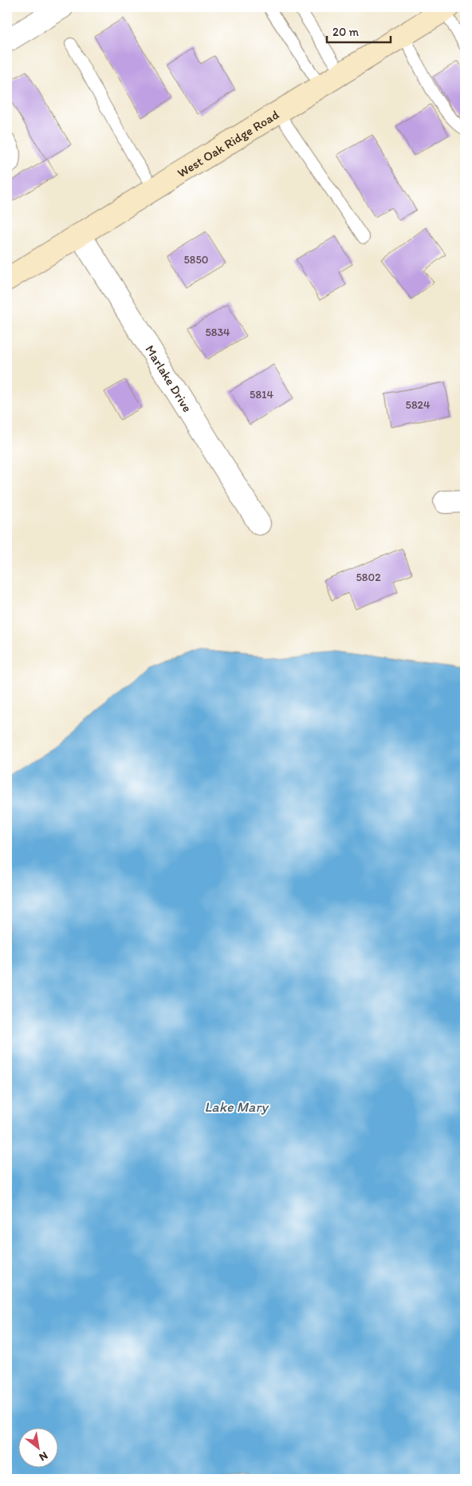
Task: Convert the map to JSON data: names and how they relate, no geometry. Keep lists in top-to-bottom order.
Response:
{
  "streets": {
    "main road": ["West Oak Ridge Road"],
    "street": ["Marlake Drive"]
  },
  "crossings": [
    ["West Oak Ridge Road", "Marlake Drive"]
  ],
  "water": ["Lake Mary"],
  "house_numbers": [
    "5850",
    "5834",
    "5814",
    "5824",
    "5802"
  ],
  "scale_bar": "20 m",
  "north": "bottom right"
}
